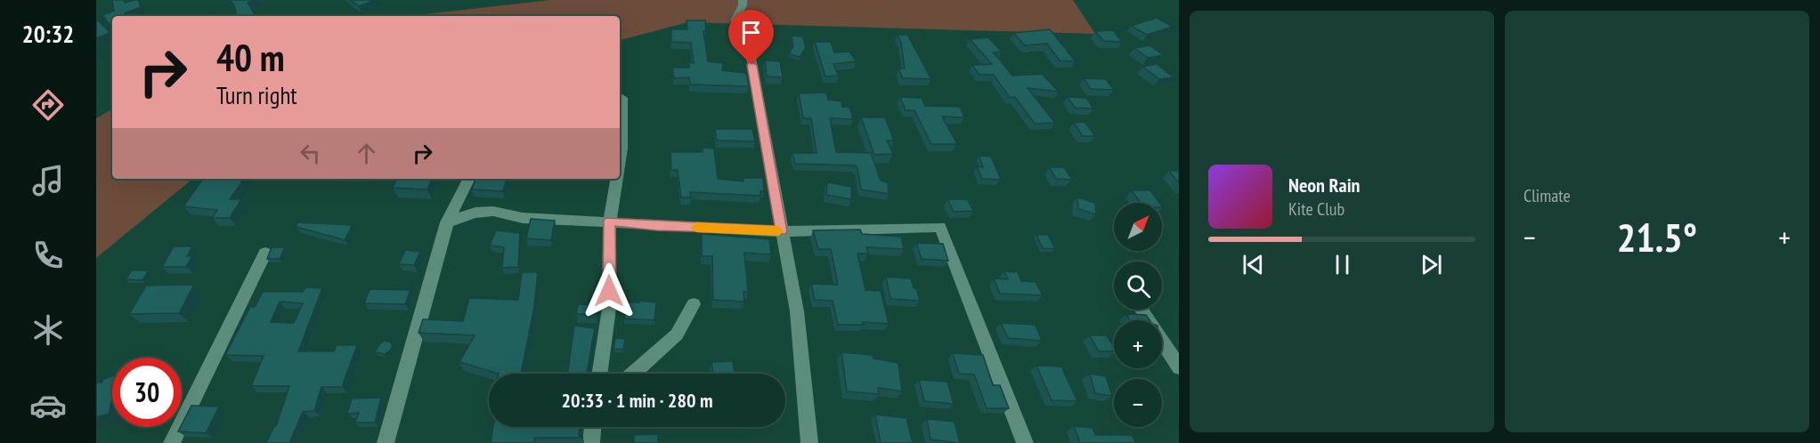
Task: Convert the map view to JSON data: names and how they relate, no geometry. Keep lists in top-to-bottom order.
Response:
{
  "north": "top right",
  "page": {
    "tabs": "20:32",
    "tile": "Climate",
    "turn": ["40 m", "Turn right"],
    "song": ["Neon Rain", "Kite Club"],
    "map_buttons": ["+", "−"],
    "heat": ["−", "21.5°", "+"],
    "limit": "30",
    "trip": "20:33 · 1 min · 280 m"
  }
}
